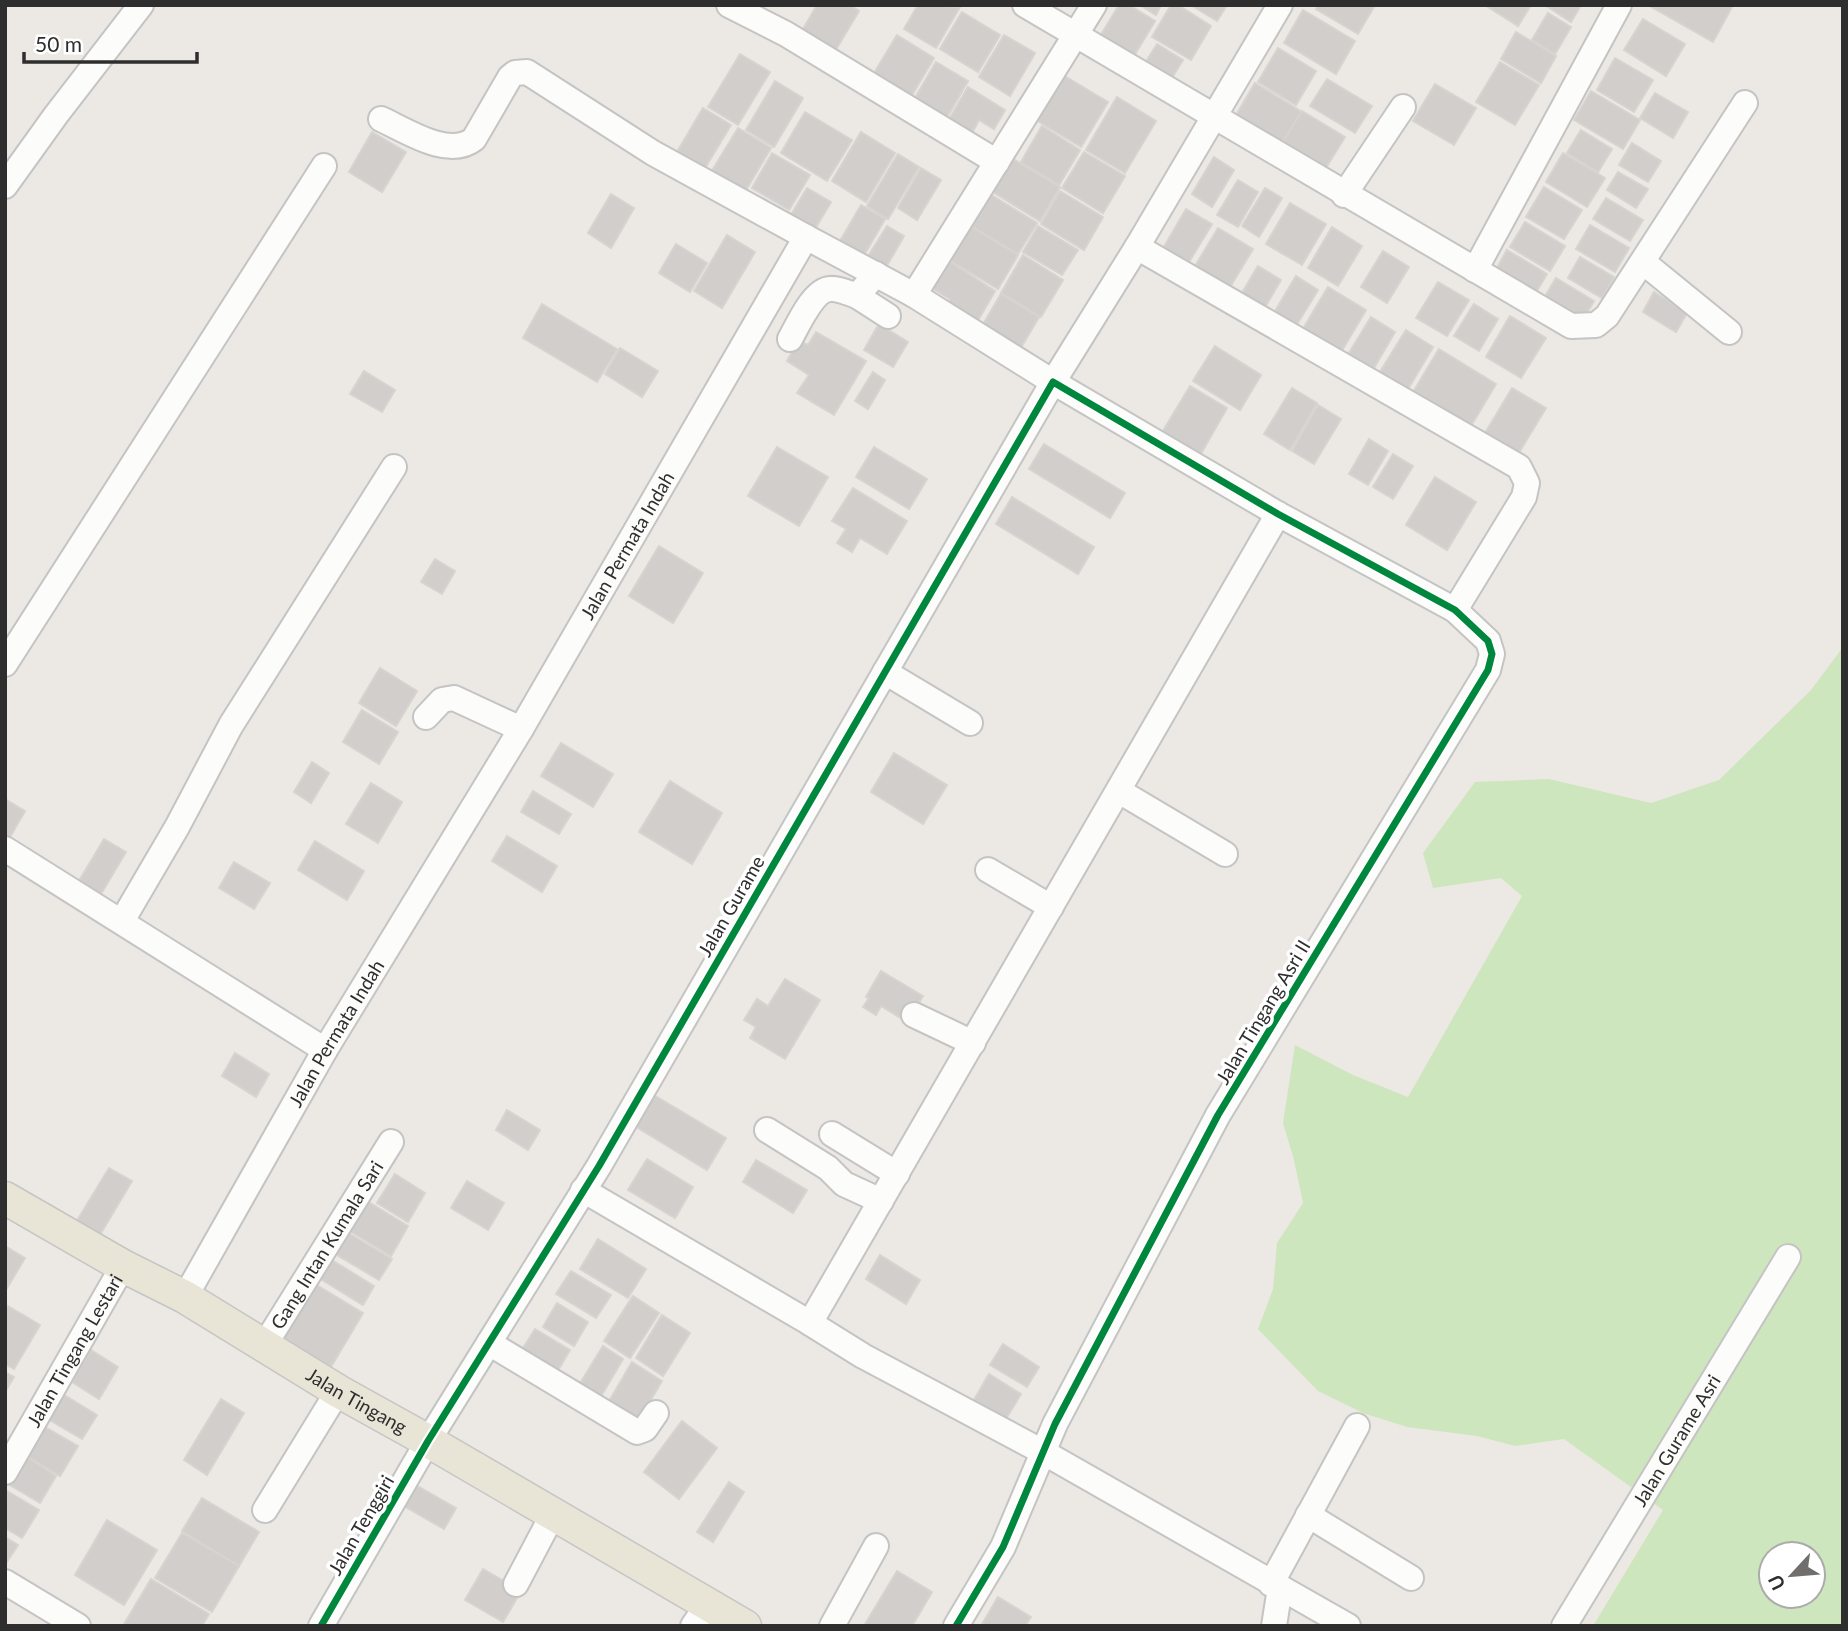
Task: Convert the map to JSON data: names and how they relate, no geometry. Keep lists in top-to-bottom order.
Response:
{
  "streets": {
    "main road": ["Jalan Tingang"],
    "street": [
      "Jalan Permata Indah",
      "Jalan Gurame",
      "Jalan Tingang Asri II",
      "Gang Intan Kumala Sari",
      "Jalan Tingang Lestari",
      "Jalan Gurame Asri",
      "Jalan Tenggiri"
    ]
  },
  "crossings": [
    ["Jalan Permata Indah", "Jalan Tingang Asri II"],
    ["Jalan Permata Indah", "Jalan Tingang"],
    ["Jalan Gurame", "Jalan Tingang Asri II"],
    ["Jalan Gurame", "Jalan Tingang"],
    ["Jalan Gurame", "Jalan Tenggiri"],
    ["Gang Intan Kumala Sari", "Jalan Tingang"],
    ["Jalan Tingang Lestari", "Jalan Tingang"],
    ["Jalan Tingang", "Jalan Tenggiri"]
  ],
  "scale_bar": "50 m",
  "north": "bottom left"
}
